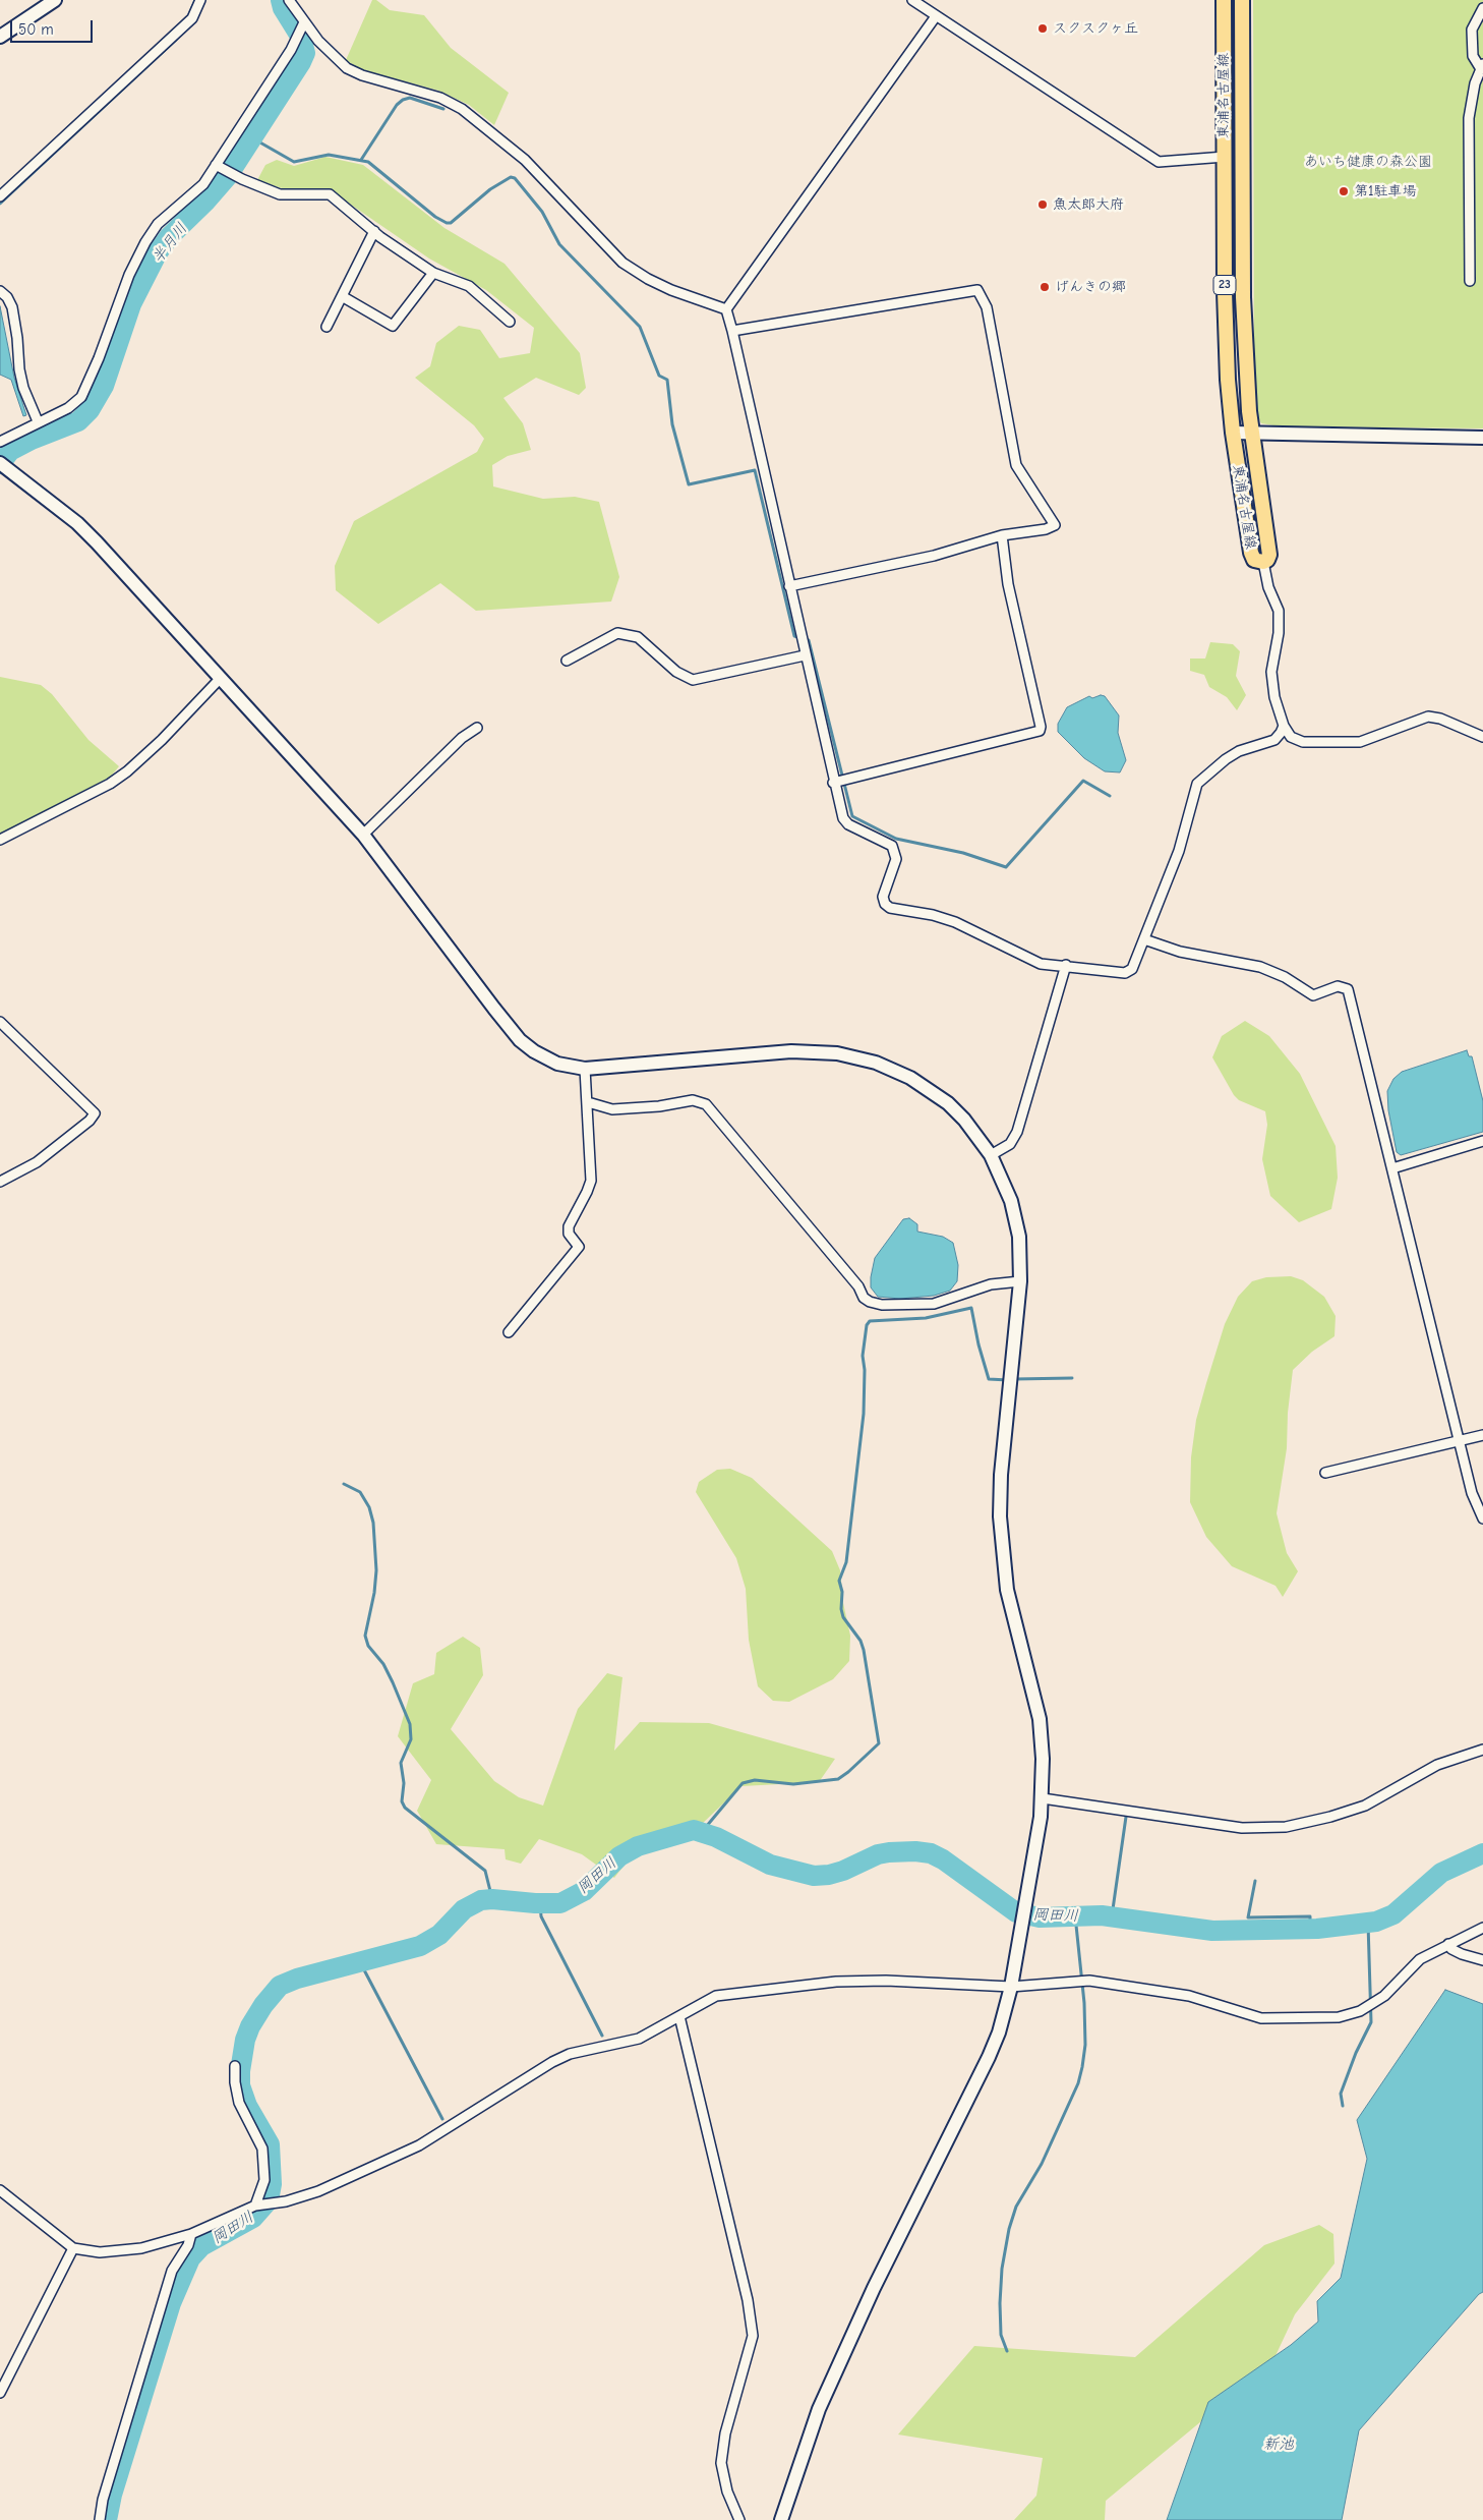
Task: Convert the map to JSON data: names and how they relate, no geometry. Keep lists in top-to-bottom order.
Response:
{
  "streets": {
    "main road": ["東浦名古屋線", "23"]
  },
  "water": ["半月川", "岡田川", "新池"],
  "parks": ["あいち健康の森公園"],
  "places": [
    "スクスクヶ丘",
    "第1駐車場",
    "魚太郎大府",
    "げんきの郷"
  ],
  "scale_bar": "50 m"
}
